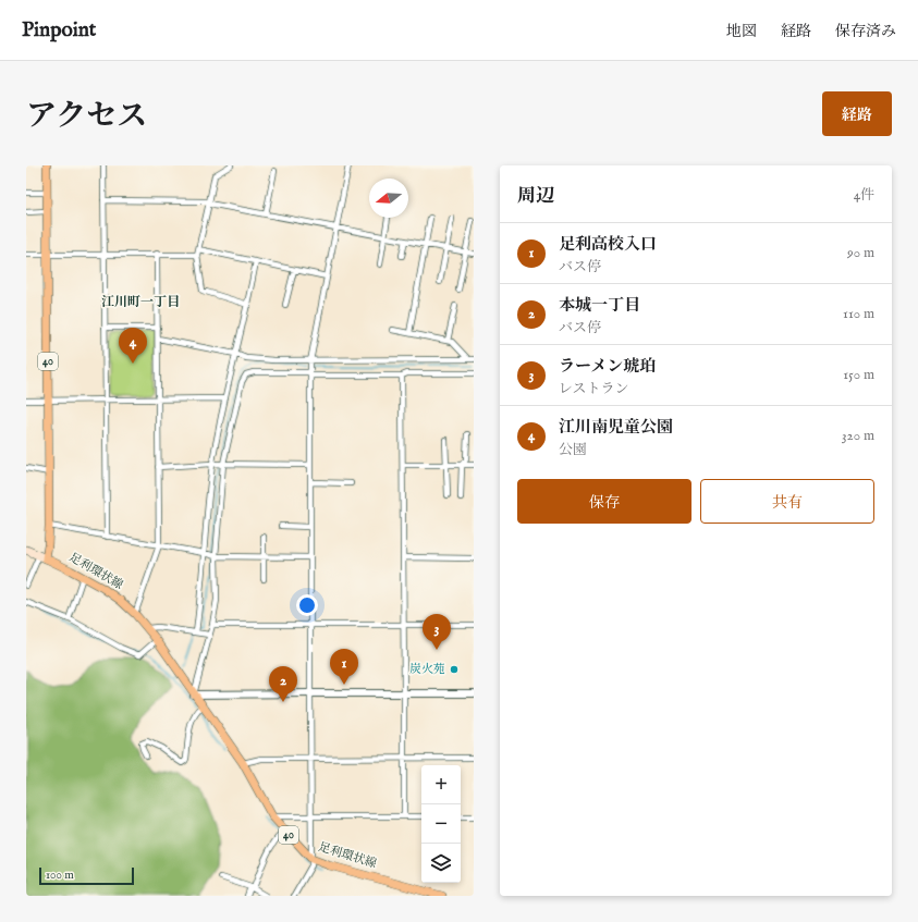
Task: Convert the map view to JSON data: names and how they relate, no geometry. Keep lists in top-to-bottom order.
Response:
{
  "streets": {
    "main road": ["40", "足利環状線"]
  },
  "crossings": [
    ["40", "足利環状線"]
  ],
  "districts": ["江川町一丁目"],
  "places": ["炭火苑"],
  "scale_bar": "100 m",
  "north": "left",
  "page": {
    "header": "Pinpoint",
    "nav": ["地図", "経路", "保存済み"],
    "title": "アクセス",
    "buttons": [
      "経路",
      ["保存", "共有"]
    ],
    "heading": ["周辺", "4件"],
    "list": [
      {
        "mark": "1",
        "name": "足利高校入口",
        "note": "バス停",
        "value": "90 m"
      },
      {
        "mark": "2",
        "name": "本城一丁目",
        "note": "バス停",
        "value": "110 m"
      },
      {
        "mark": "3",
        "name": "ラーメン琥珀",
        "note": "レストラン",
        "value": "150 m"
      },
      {
        "mark": "4",
        "name": "江川南児童公園",
        "note": "公園",
        "value": "320 m"
      }
    ],
    "pins": [
      "4",
      "3",
      "1",
      "2"
    ],
    "map_buttons": ["+", "−"],
    "scale": "100 m"
  }
}
